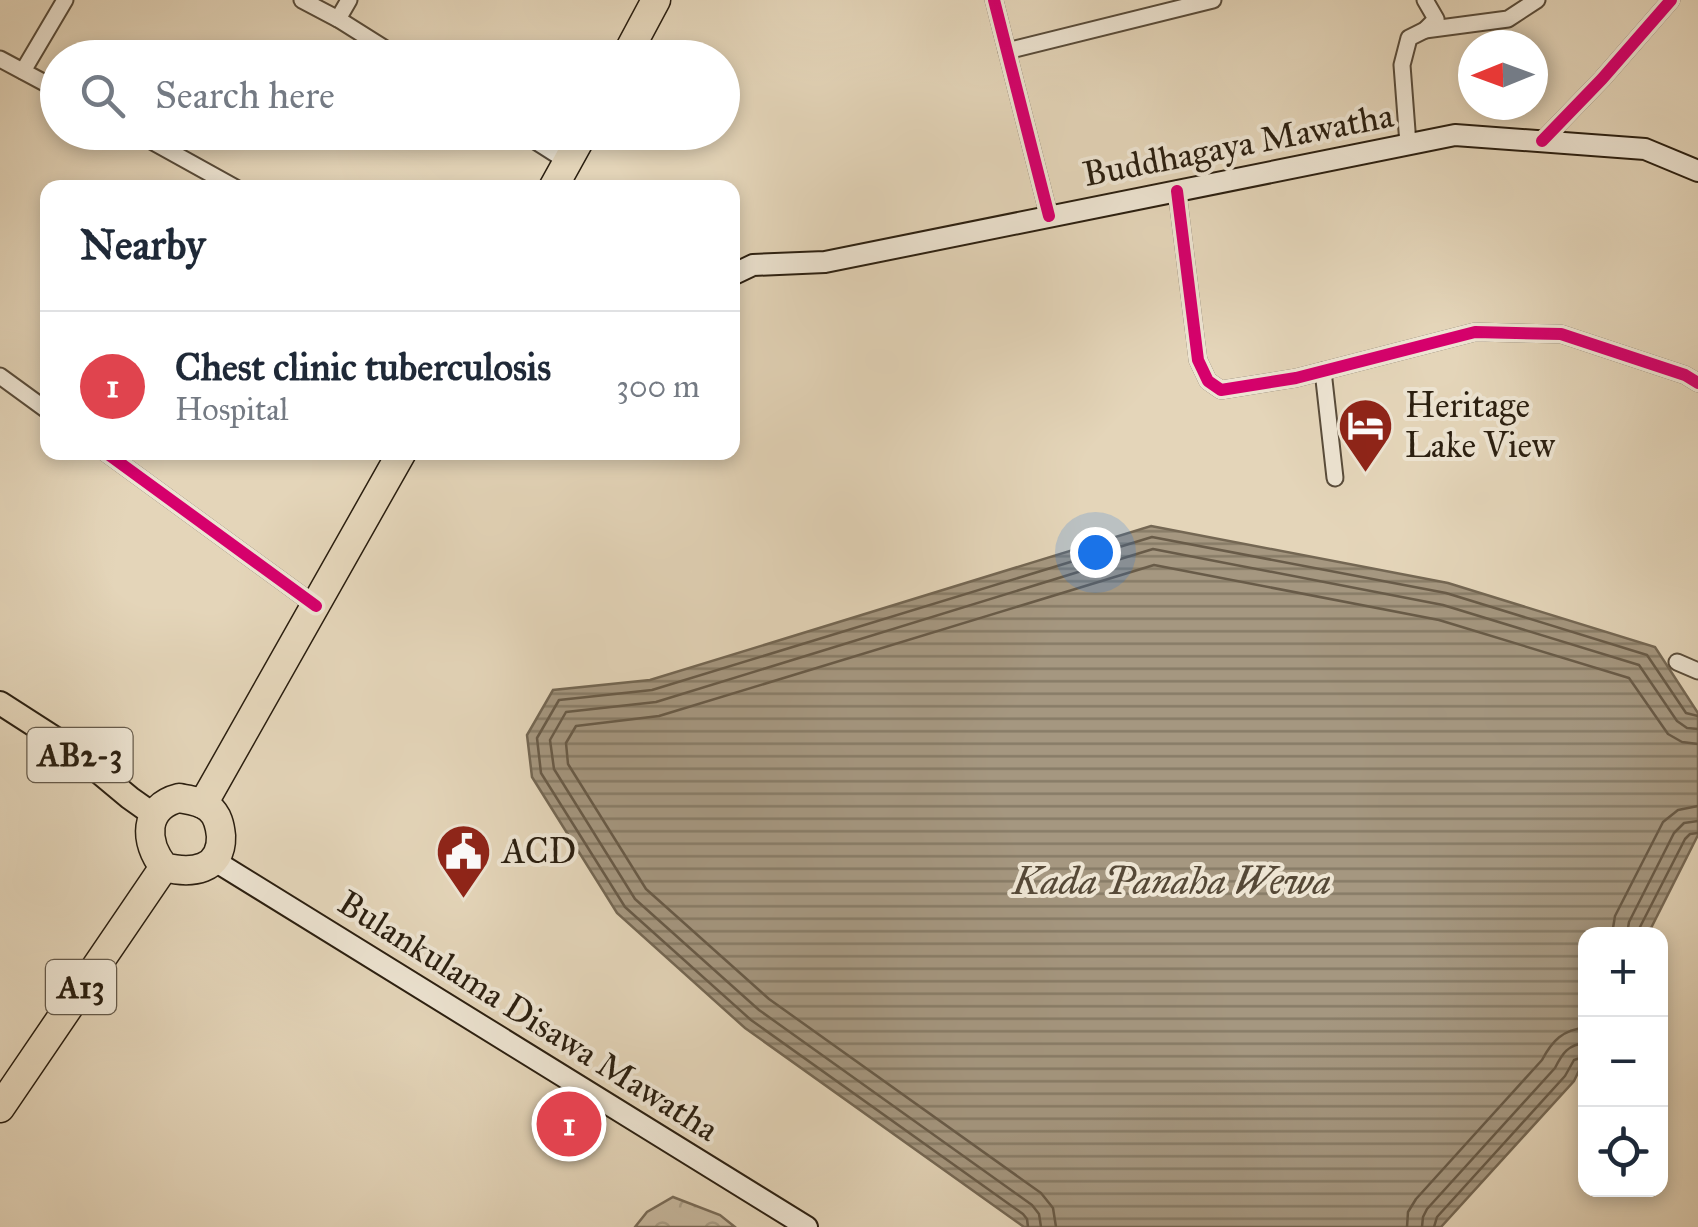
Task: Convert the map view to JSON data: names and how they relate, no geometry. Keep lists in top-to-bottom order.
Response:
{
  "streets": {
    "highway": ["A13"],
    "main road": ["Buddhagaya Mawatha", "AB2-3", "Bulankulama Disawa Mawatha"]
  },
  "crossings": [
    ["AB2-3", "A13"],
    ["AB2-3", "Bulankulama Disawa Mawatha"],
    ["A13", "Bulankulama Disawa Mawatha"]
  ],
  "water": ["Kada Panaha Wewa"],
  "places": {
    "hotel": ["Heritage Lake View"],
    "public building": ["ACD"]
  },
  "north": "left",
  "page": {
    "search": "Search here",
    "heading": "Nearby",
    "list": [
      {
        "mark": "1",
        "name": "Chest clinic tuberculosis",
        "note": "Hospital",
        "value": "300 m"
      }
    ],
    "map_buttons": ["+", "−"],
    "pins": "1"
  }
}
